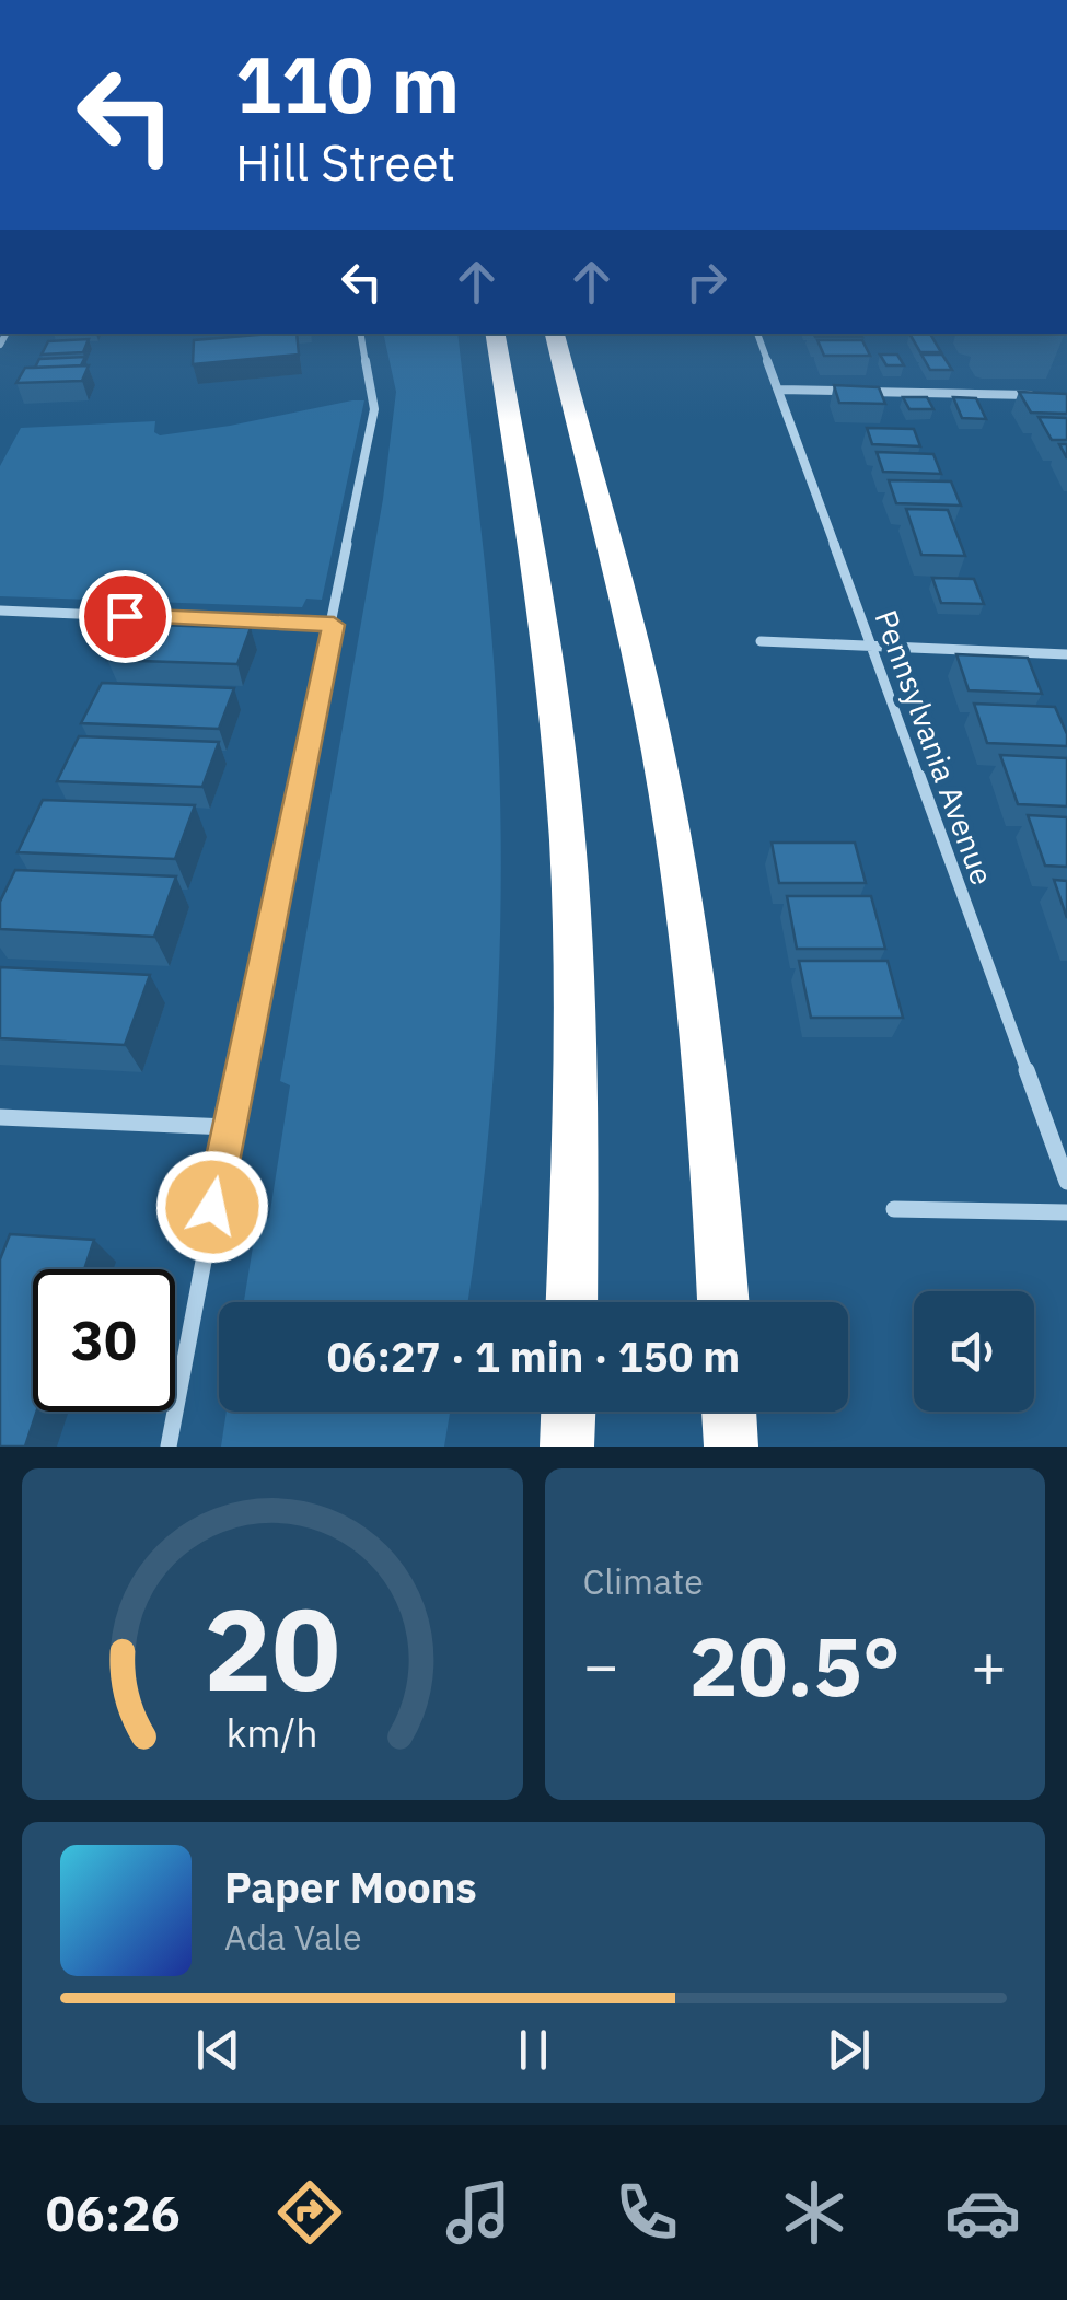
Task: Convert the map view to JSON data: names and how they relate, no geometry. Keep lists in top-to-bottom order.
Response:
{
  "streets": {
    "street": ["Pennsylvania Avenue"]
  },
  "page": {
    "turn": ["110 m", "Hill Street"],
    "limit": "30",
    "trip": "06:27 · 1 min · 150 m",
    "tile": "Climate",
    "heat": ["−", "20.5°", "+"],
    "song": ["Paper Moons", "Ada Vale"],
    "tabs": "06:26",
    "gauge": ["20", "km/h"]
  }
}
